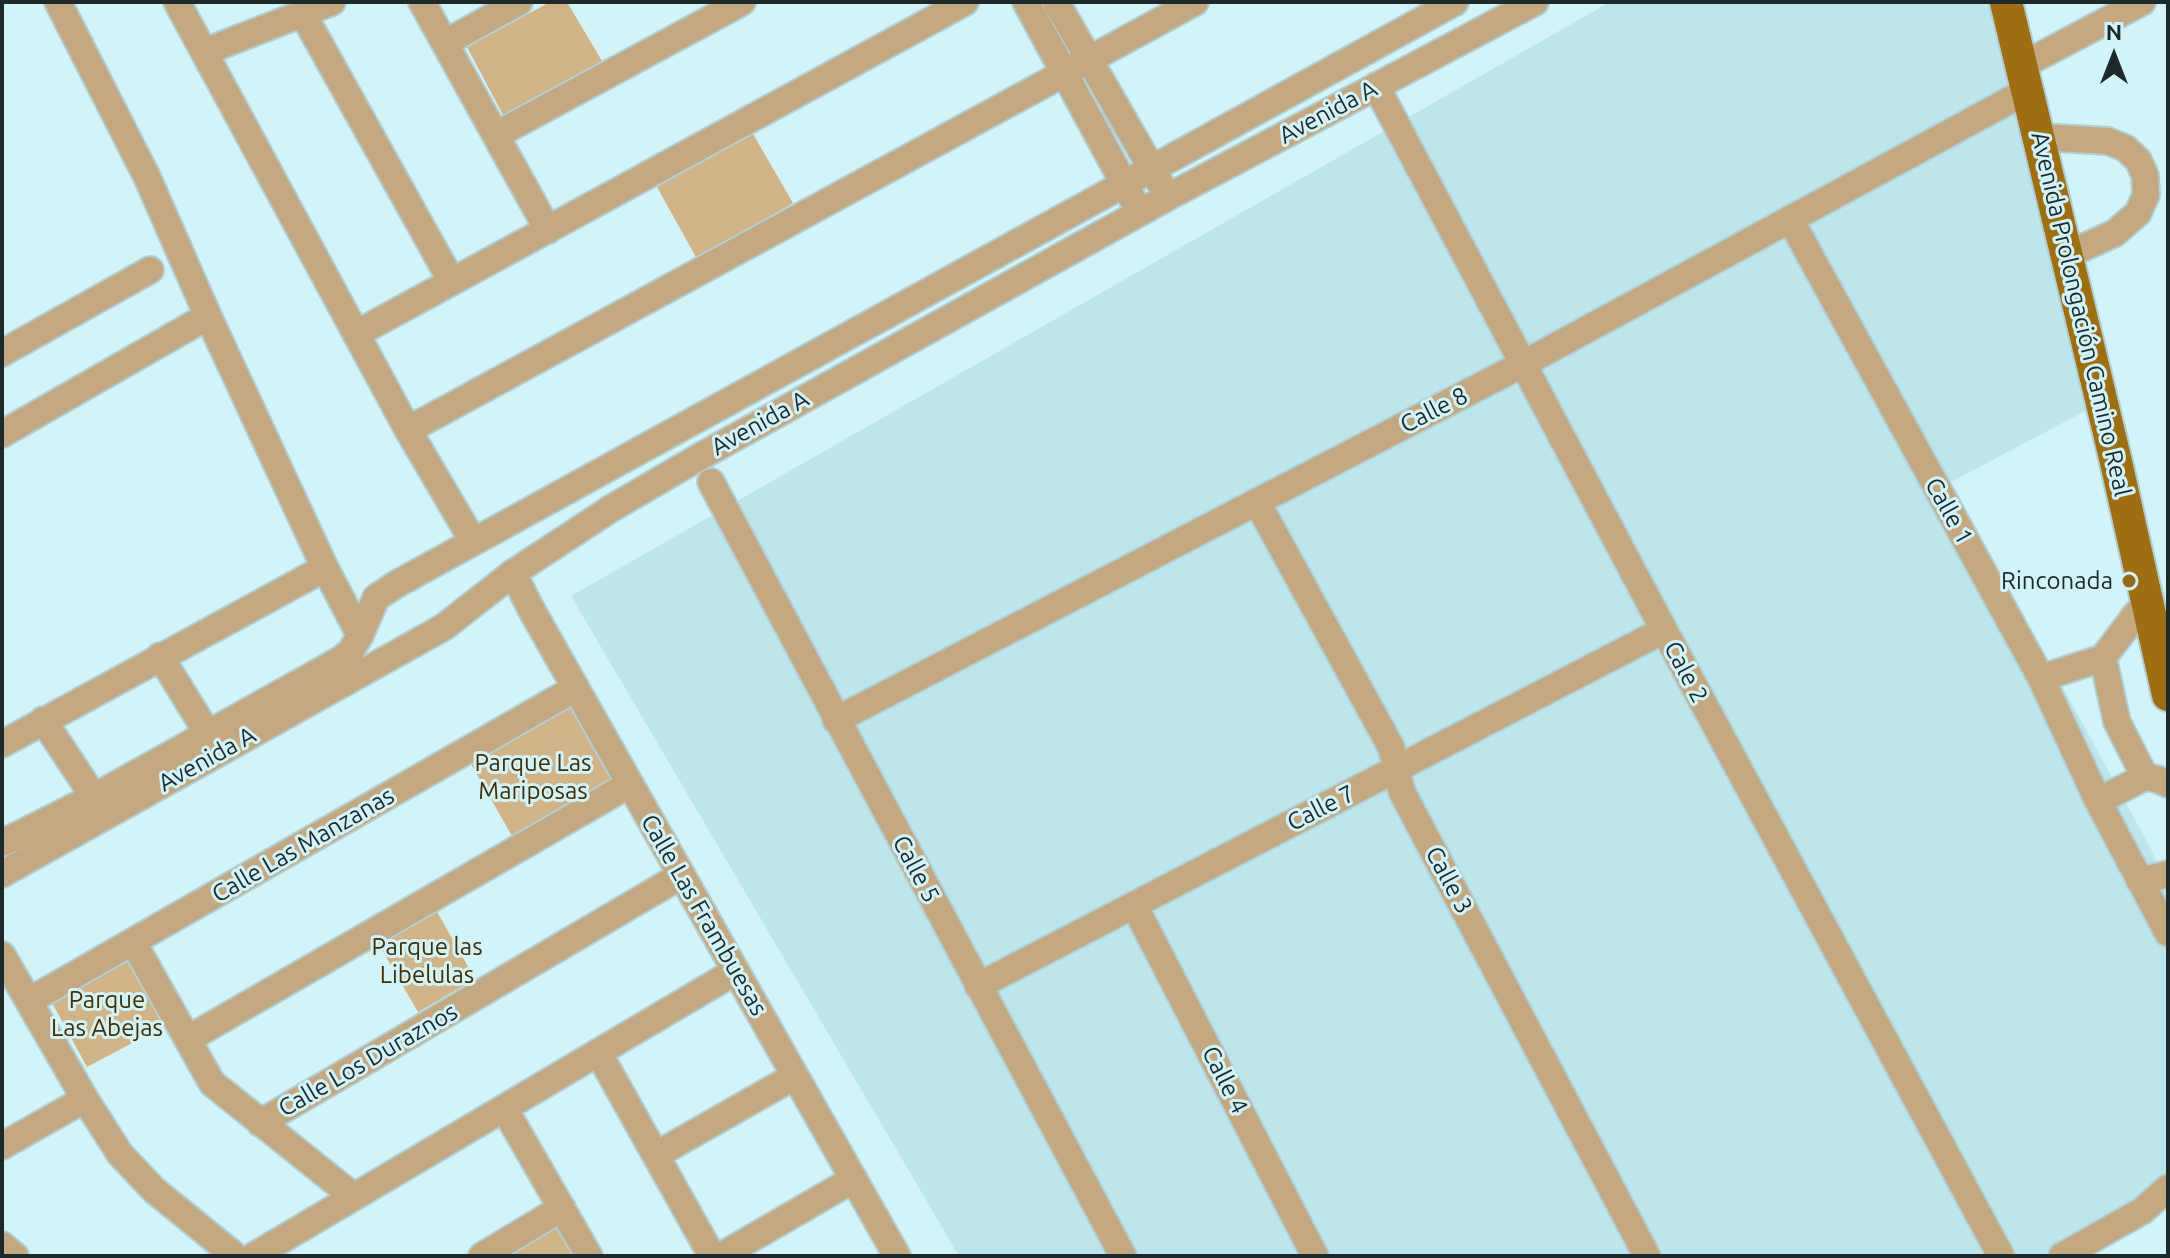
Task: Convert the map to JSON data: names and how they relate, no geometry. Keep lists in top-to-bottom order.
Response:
{
  "streets": {
    "main road": ["Avenida Prolongación Camino Real"],
    "street": [
      "Avenida A",
      "Calle 8",
      "Calle 1",
      "Cale 2",
      "Calle 7",
      "Calle Las Manzanas",
      "Calle 5",
      "Calle 3",
      "Calle Las Frambuesas",
      "Calle Los Duraznos",
      "Calle 4"
    ]
  },
  "crossings": [
    ["Avenida A", "Cale 2"],
    ["Avenida A", "Calle Las Frambuesas"],
    ["Avenida Prolongación Camino Real", "Calle 8"],
    ["Calle 8", "Calle 1"],
    ["Calle 8", "Cale 2"],
    ["Calle 8", "Calle 5"],
    ["Calle 8", "Calle 3"],
    ["Cale 2", "Calle 7"],
    ["Calle 7", "Calle 5"],
    ["Calle 7", "Calle 3"],
    ["Calle 7", "Calle 4"],
    ["Calle Las Manzanas", "Calle Las Frambuesas"],
    ["Calle Las Frambuesas", "Calle Los Duraznos"]
  ],
  "parks": ["Parque Las Mariposas", "Parque las Libelulas", "Parque Las Abejas"],
  "places": ["Rinconada"],
  "north": "top"
}
